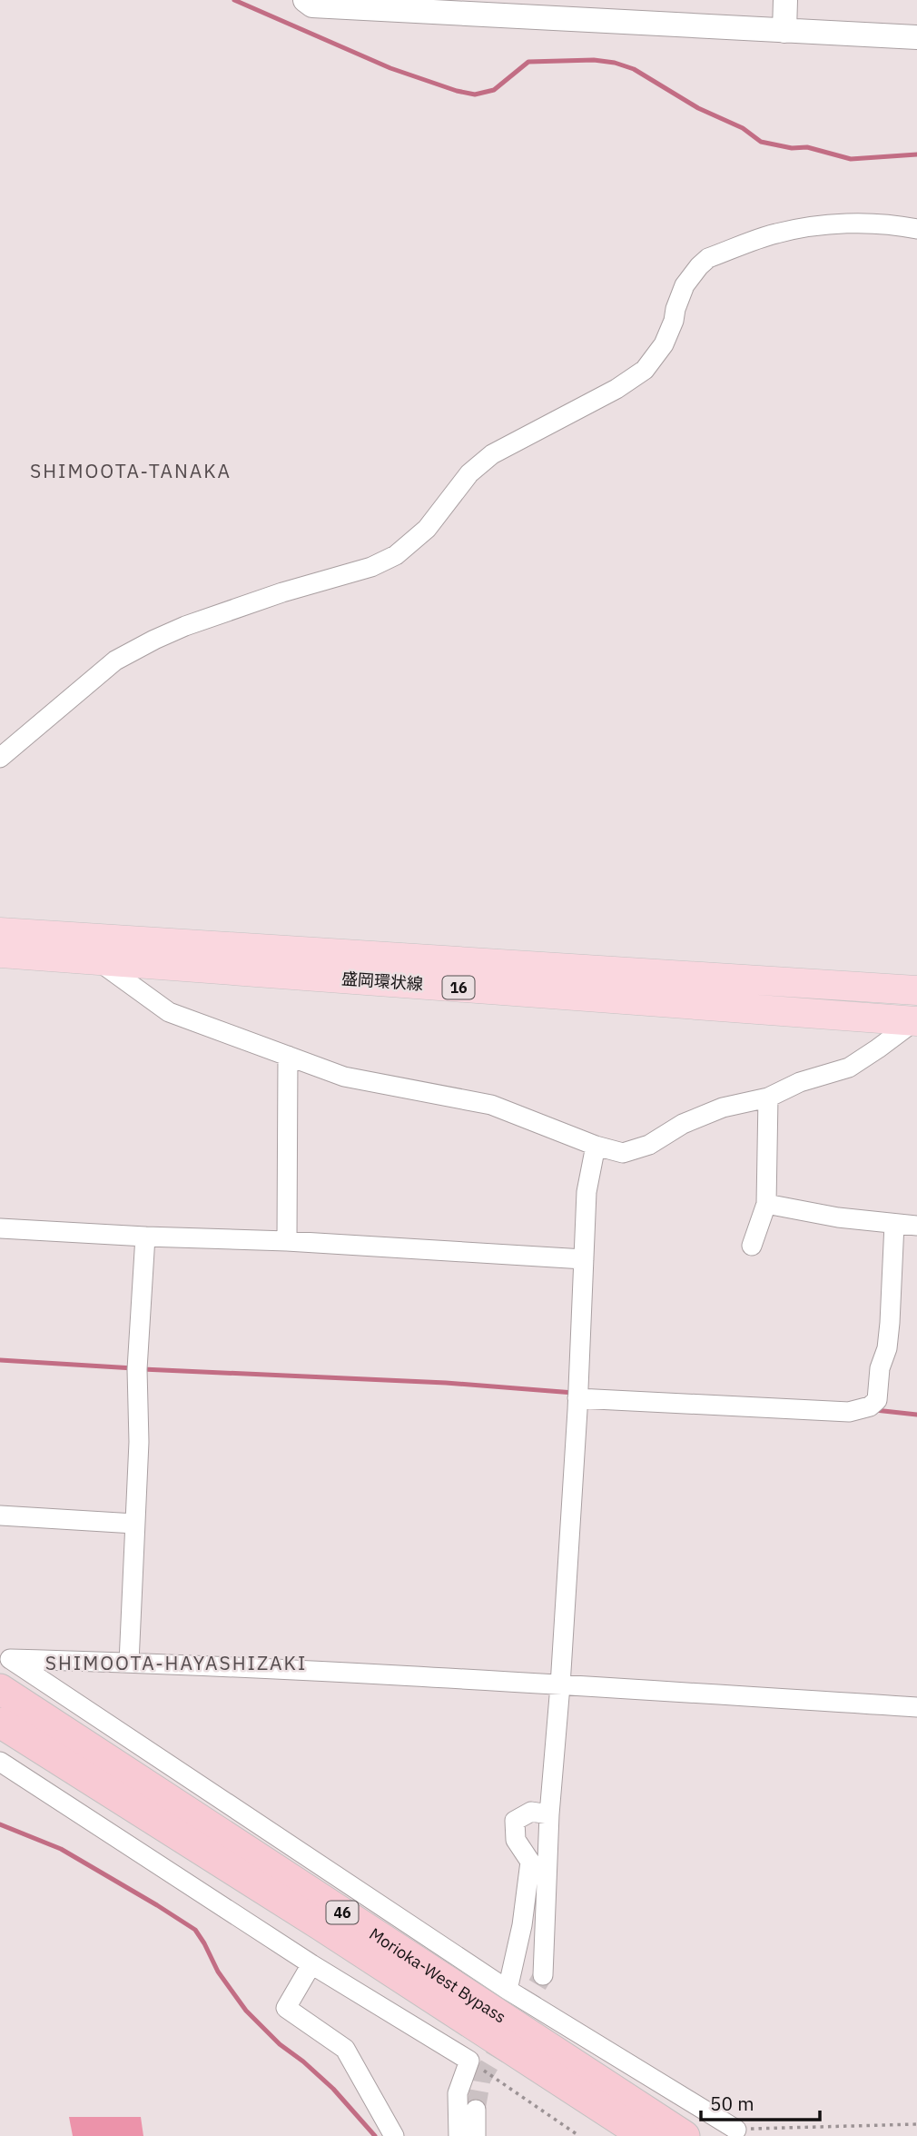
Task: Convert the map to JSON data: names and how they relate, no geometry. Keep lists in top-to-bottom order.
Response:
{
  "streets": {
    "highway": ["46", "Morioka-West Bypass"],
    "main road": ["盛岡環状線", "16"]
  },
  "districts": ["SHIMOOTA-TANAKA", "SHIMOOTA-HAYASHIZAKI"],
  "scale_bar": "50 m"
}
